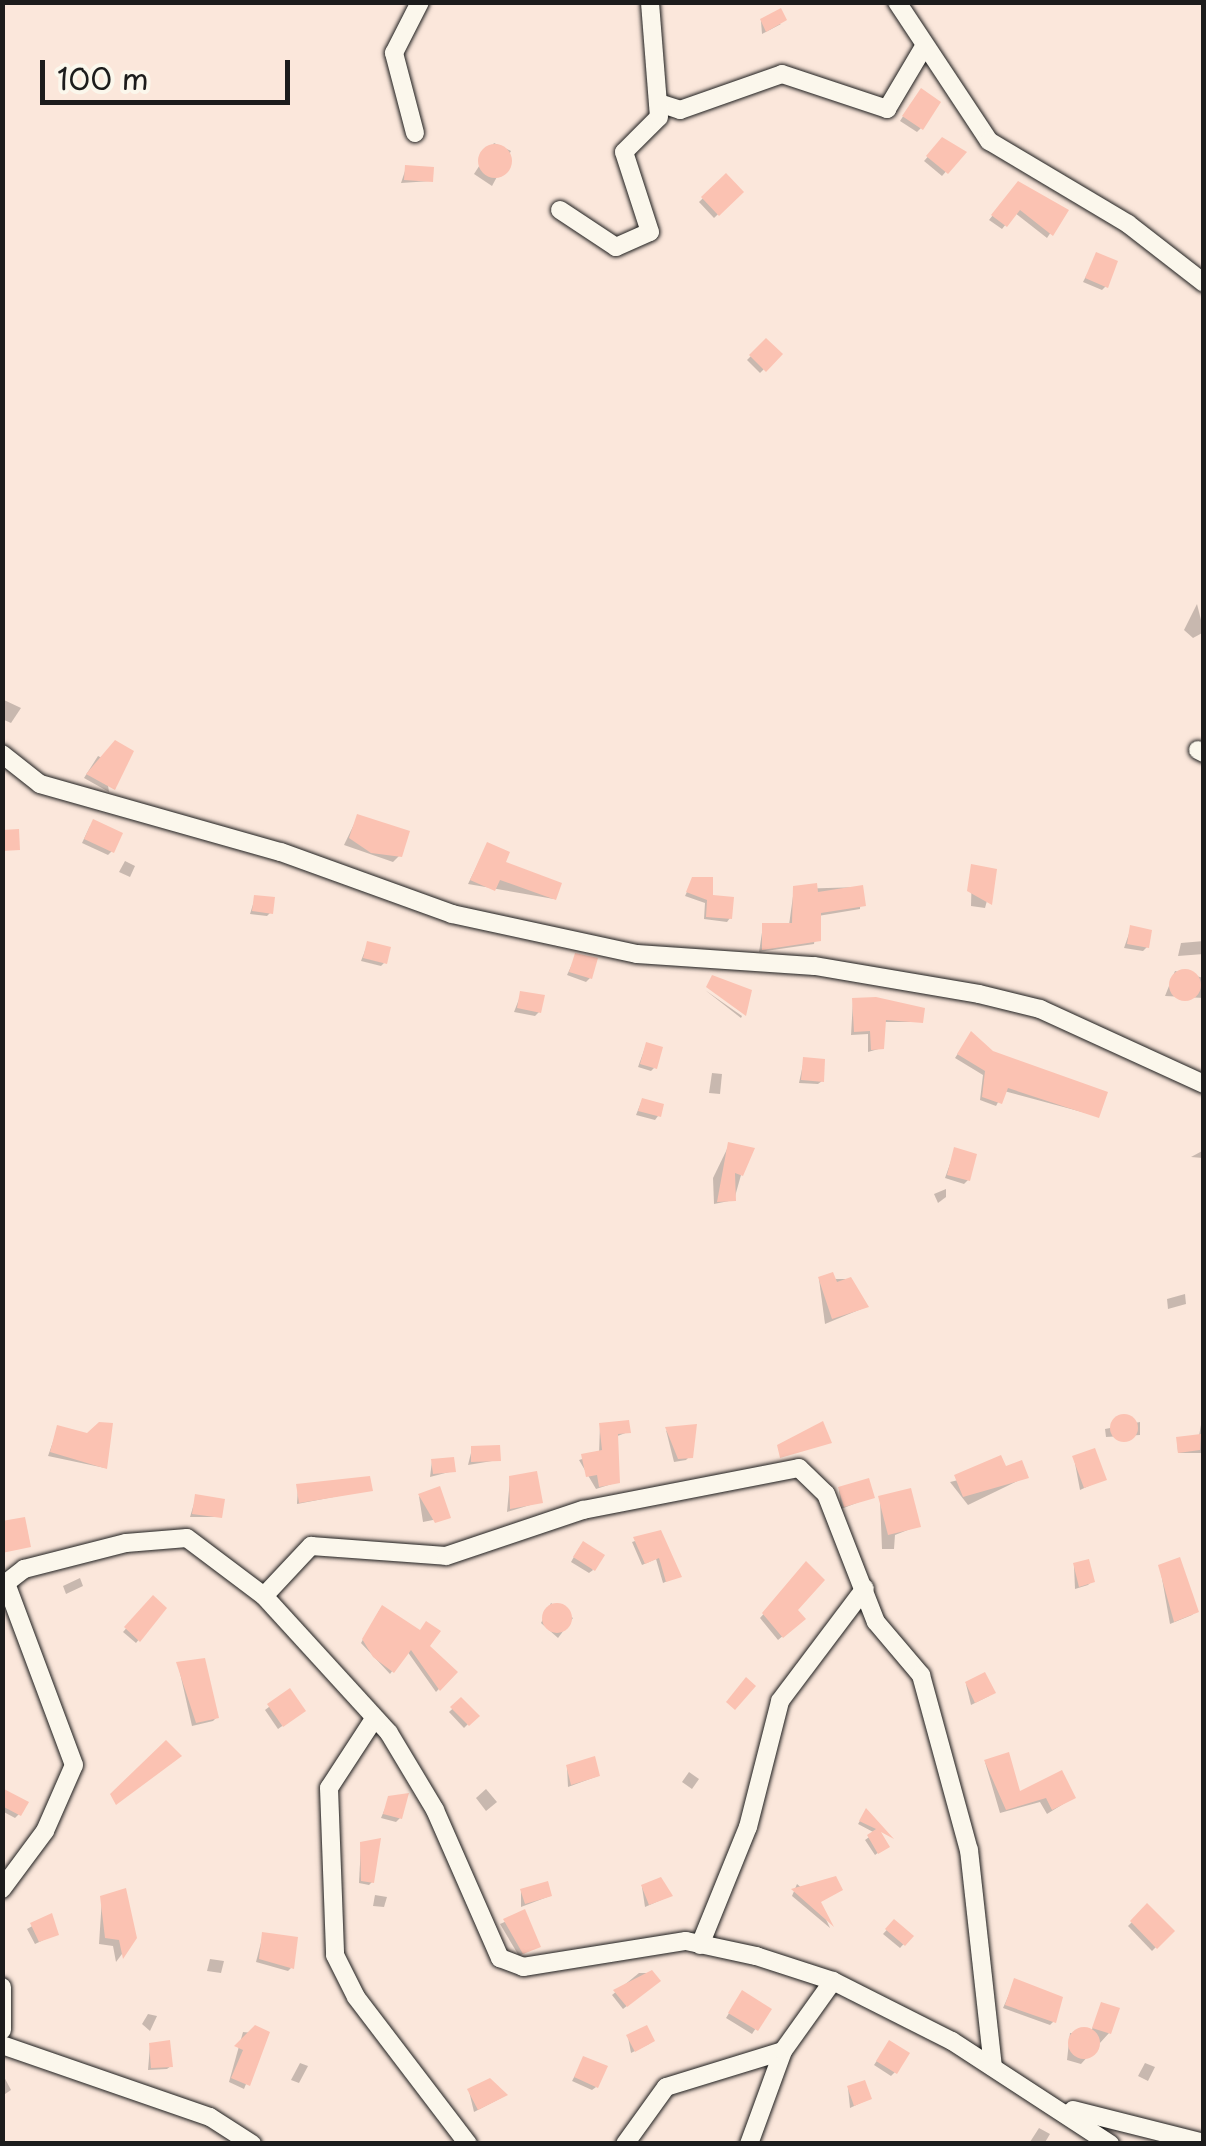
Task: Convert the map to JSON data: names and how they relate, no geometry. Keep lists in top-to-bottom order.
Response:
{
  "scale_bar": "100 m"
}
